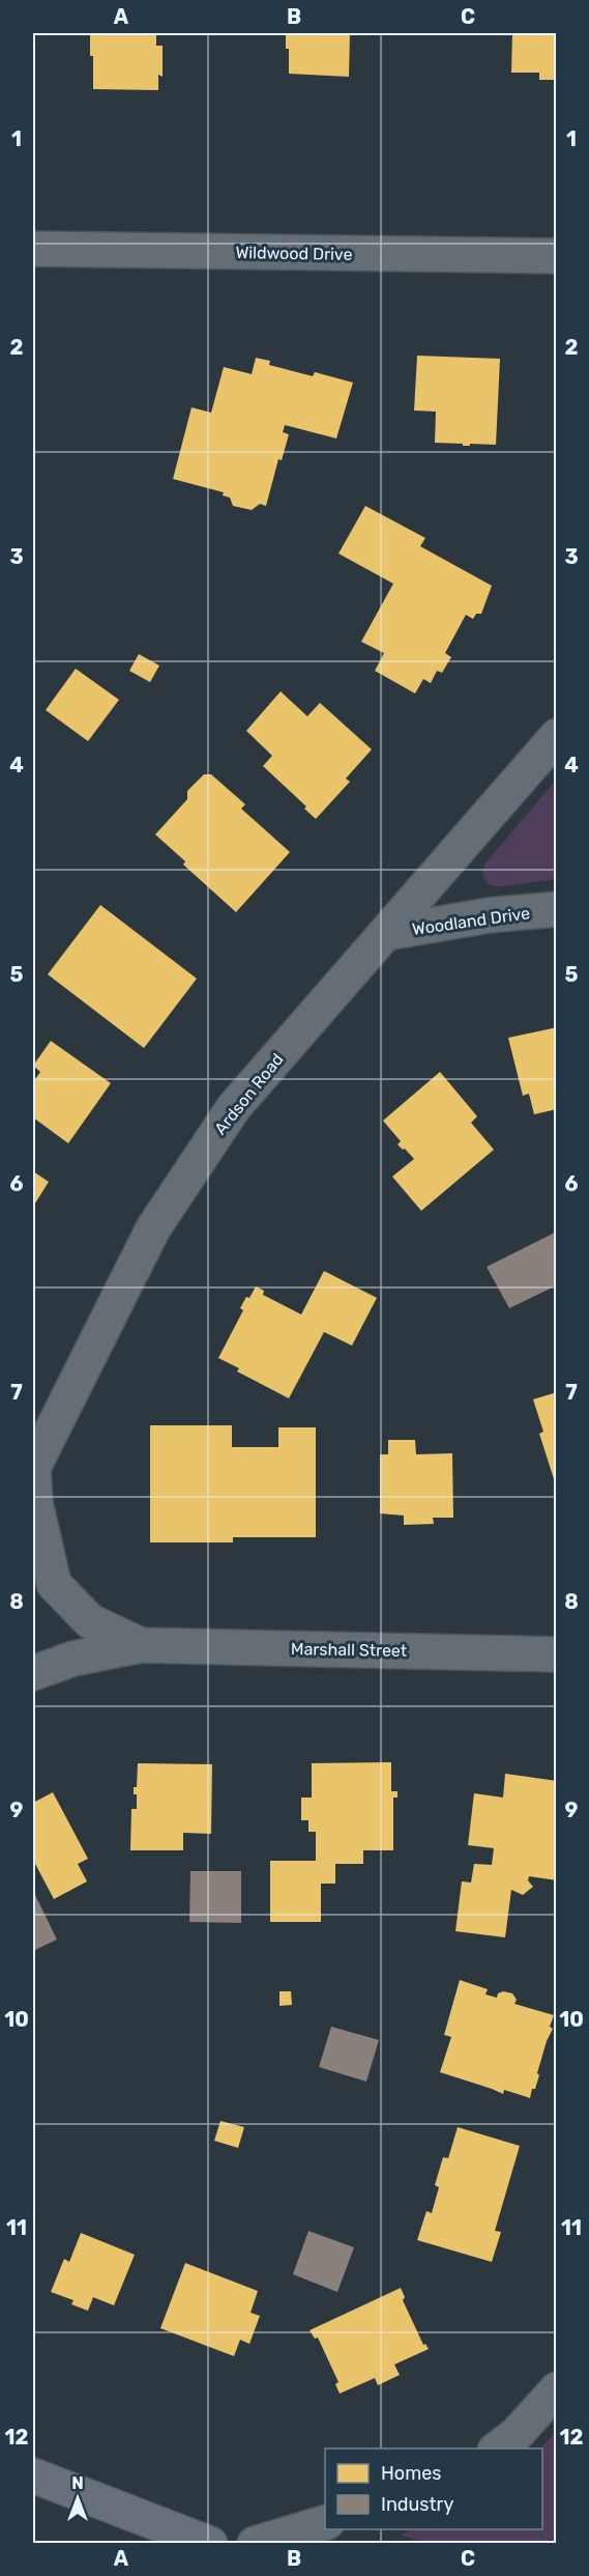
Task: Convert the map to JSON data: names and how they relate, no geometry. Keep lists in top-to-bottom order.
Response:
{
  "streets": {
    "street": [
      "Wildwood Drive",
      "Woodland Drive",
      "Ardson Road",
      "Marshall Street"
    ]
  },
  "crossings": [
    ["Woodland Drive", "Ardson Road"],
    ["Ardson Road", "Marshall Street"]
  ],
  "legend": ["Homes", "Industry"],
  "north": "top",
  "grid": {
    "columns": ["A", "B", "C"],
    "rows": [
      "1",
      "2",
      "3",
      "4",
      "5",
      "6",
      "7",
      "8",
      "9",
      "10",
      "11",
      "12"
    ]
  }
}
